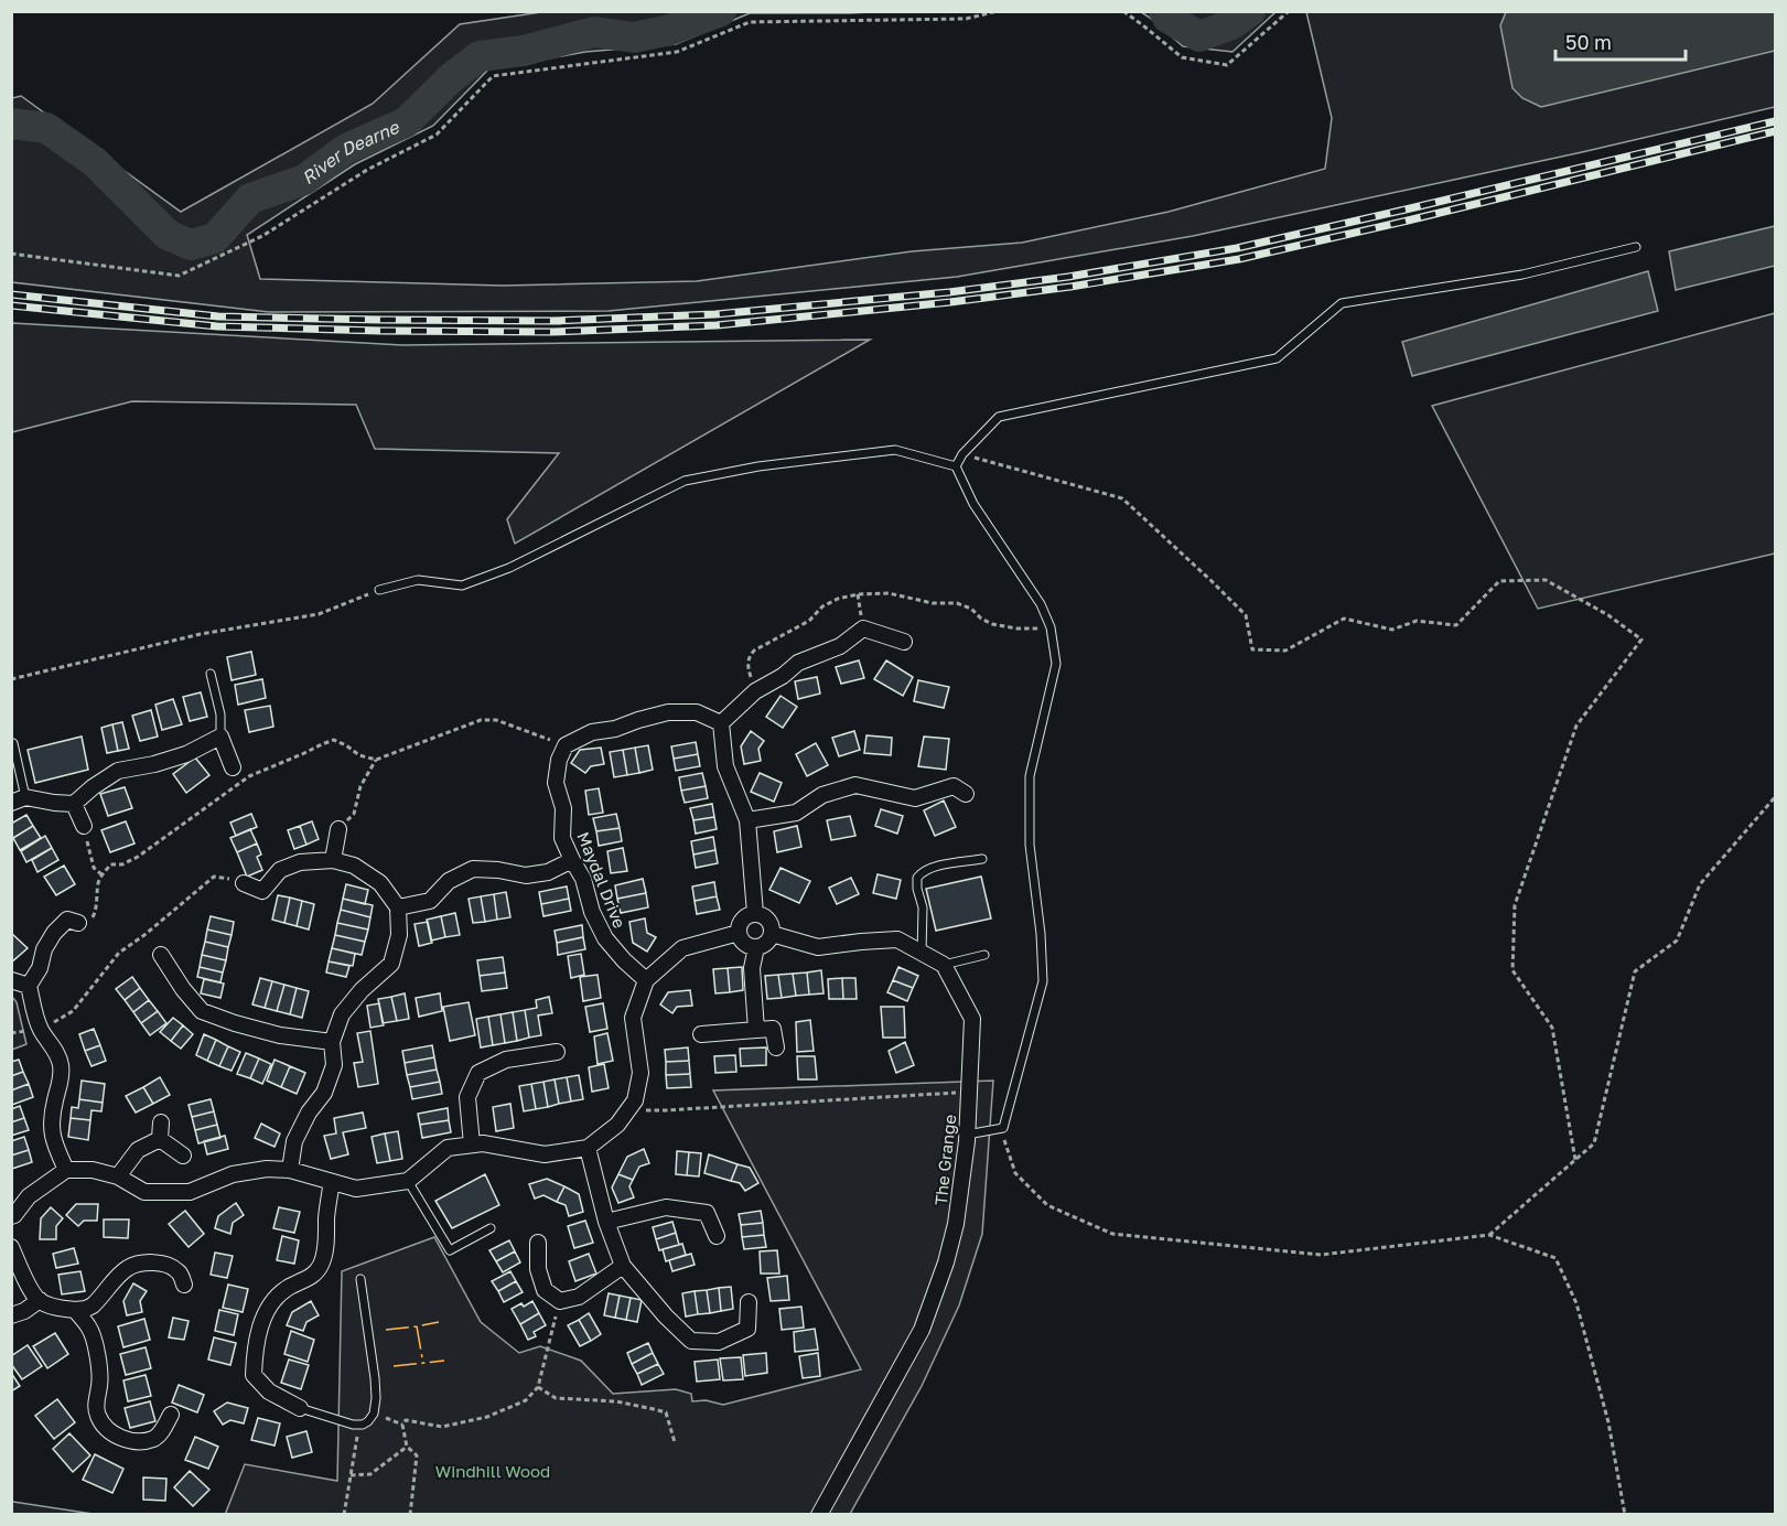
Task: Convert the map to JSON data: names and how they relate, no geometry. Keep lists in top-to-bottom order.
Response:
{
  "streets": {
    "street": ["Maydal Drive", "The Grange"]
  },
  "water": ["River Dearne"],
  "parks": ["Windhill Wood"],
  "scale_bar": "50 m"
}
